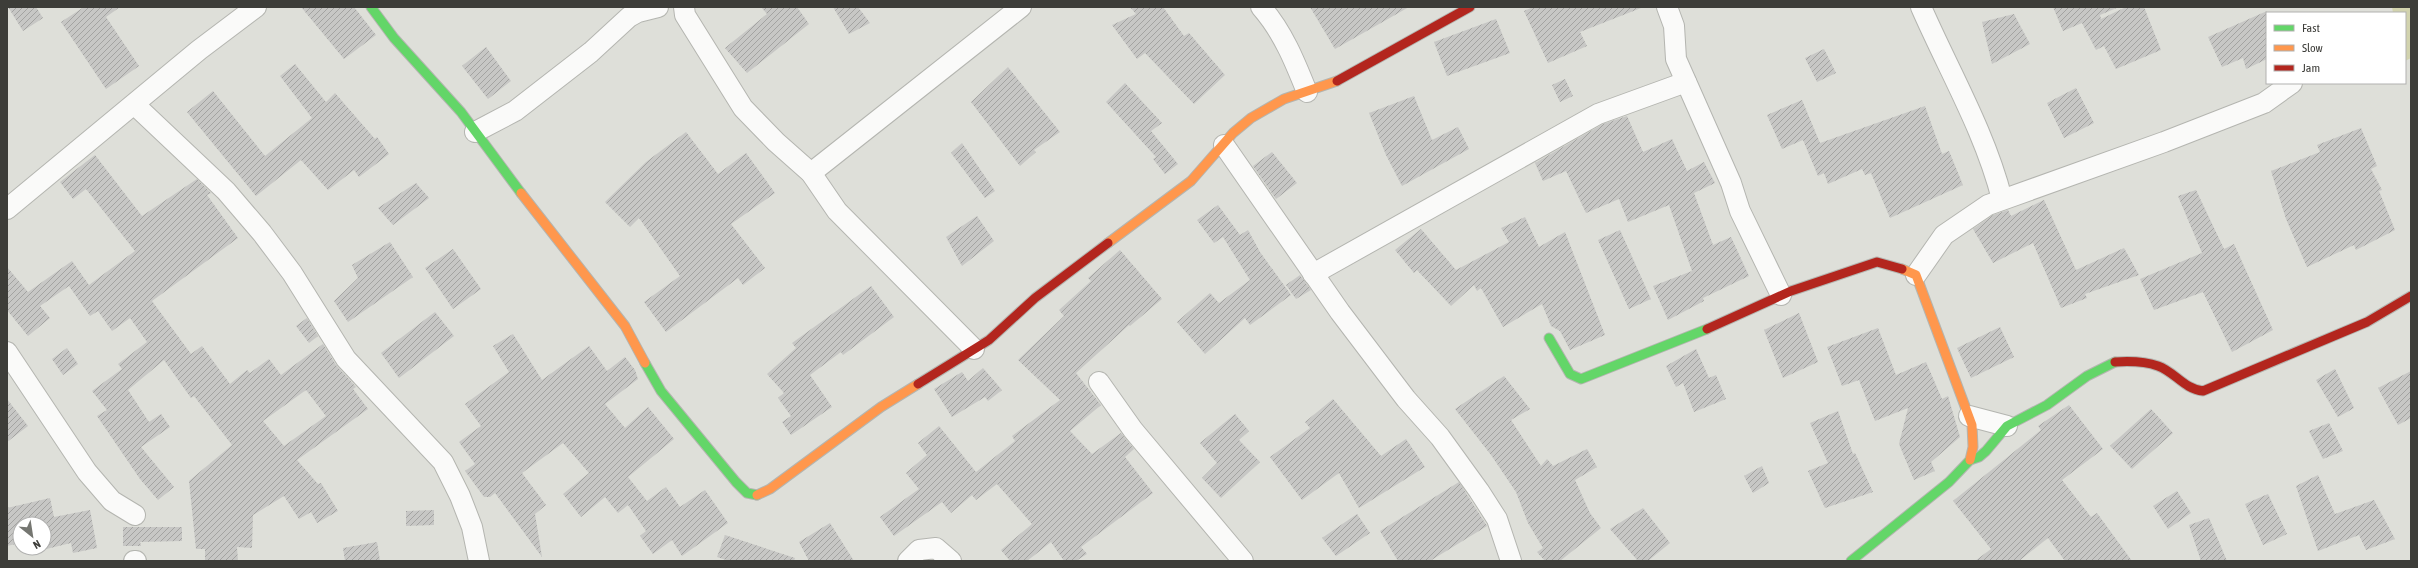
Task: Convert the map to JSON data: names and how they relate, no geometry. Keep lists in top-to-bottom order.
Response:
{
  "legend": ["Fast", "Slow", "Jam"],
  "north": "bottom right"
}
